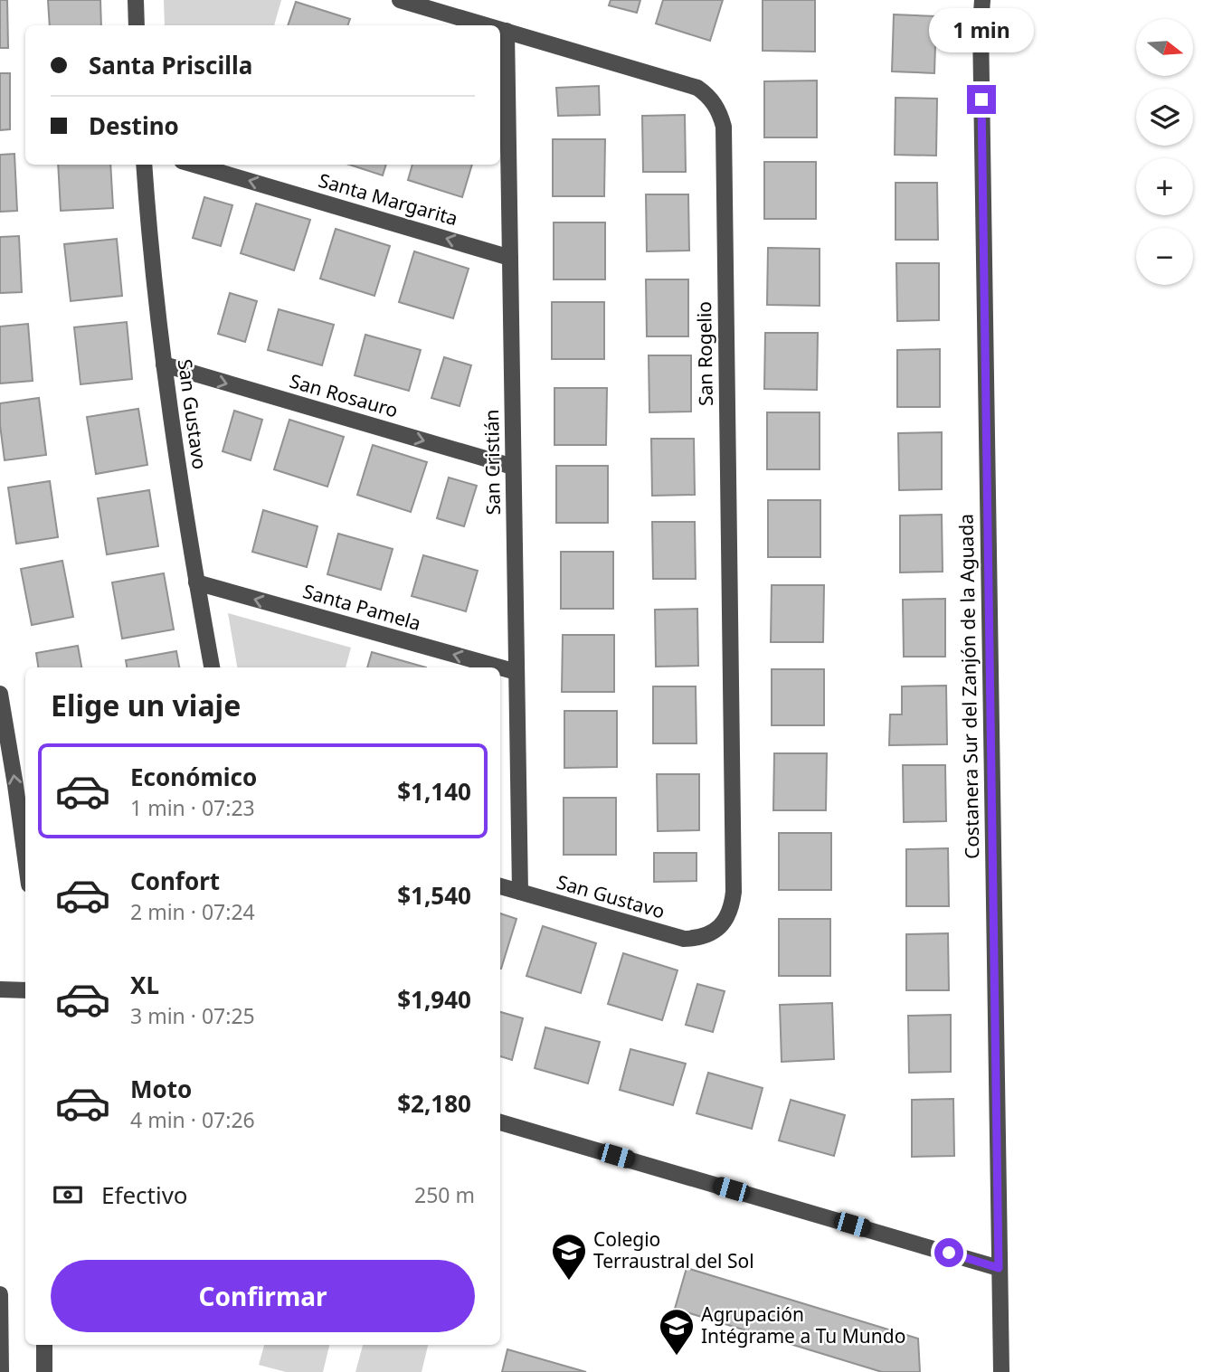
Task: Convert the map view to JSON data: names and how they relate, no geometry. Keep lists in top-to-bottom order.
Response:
{
  "streets": {
    "street": [
      "Santa Margarita",
      "San Rogelio",
      "San Rosauro",
      "San Gustavo",
      "San Cristián",
      "Santa Pamela",
      "Costanera Sur del Zanjón de la Aguada"
    ]
  },
  "crossings": [
    ["Santa Margarita", "San Cristián"],
    ["San Rogelio", "San Gustavo"],
    ["San Rogelio", "San Cristián"],
    ["San Rosauro", "San Gustavo"],
    ["San Rosauro", "San Cristián"],
    ["San Gustavo", "San Cristián"],
    ["San Gustavo", "Santa Pamela"],
    ["San Cristián", "Santa Pamela"]
  ],
  "one_way": ["Santa Margarita", "San Rosauro", "Santa Pamela"],
  "places": {
    "school or university": ["Colegio Terraustral del Sol", "Agrupación Intégrame a Tu Mundo"]
  },
  "north": "right",
  "page": {
    "bubble": "1 min",
    "map_buttons": ["+", "−"],
    "banner": ["Santa Priscilla", "Destino"],
    "heading": "Elige un viaje",
    "list": [
      {
        "name": "Económico",
        "note": "1 min · 07:23",
        "value": "$1,140"
      },
      {
        "name": "Confort",
        "note": "2 min · 07:24",
        "value": "$1,540"
      },
      {
        "name": "XL",
        "note": "3 min · 07:25",
        "value": "$1,940"
      },
      {
        "name": "Moto",
        "note": "4 min · 07:26",
        "value": "$2,180"
      }
    ],
    "pay": ["Efectivo", "250 m"],
    "buttons": "Confirmar"
  }
}
